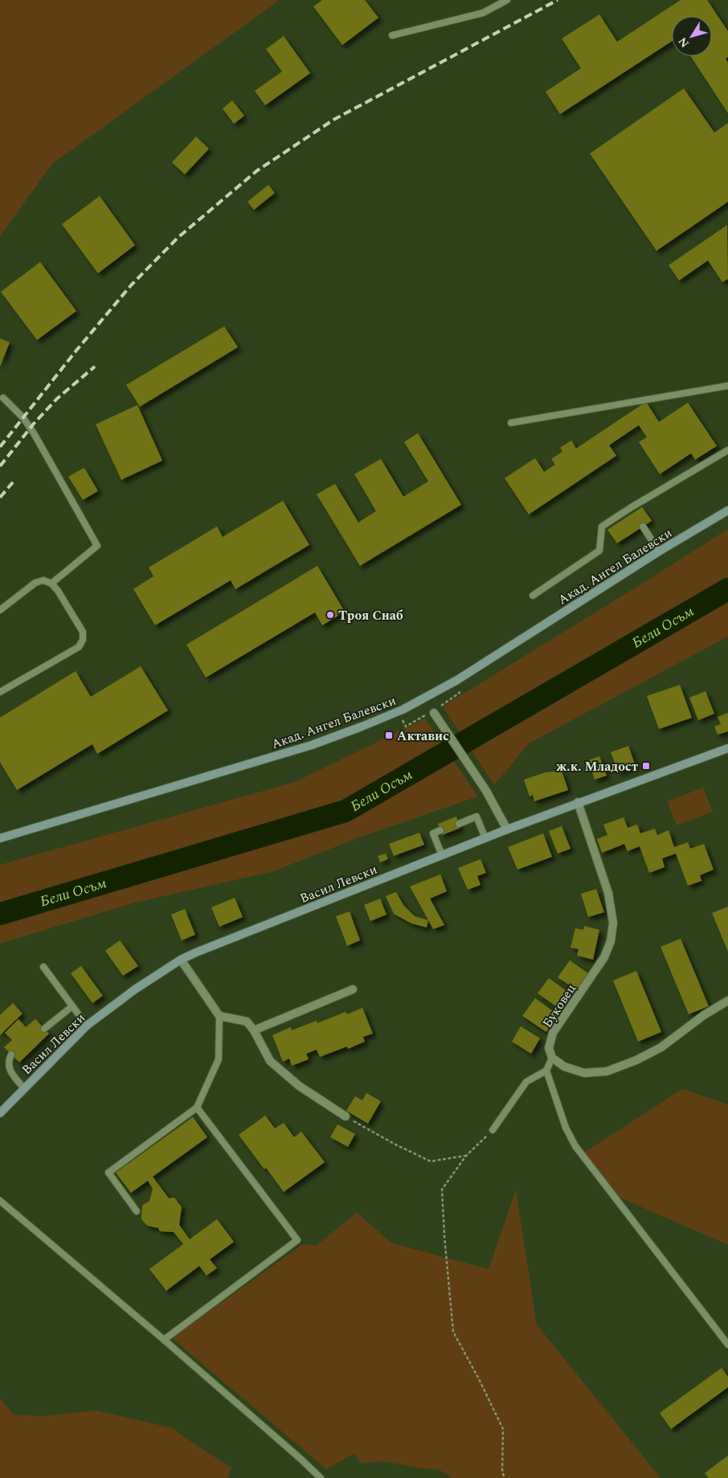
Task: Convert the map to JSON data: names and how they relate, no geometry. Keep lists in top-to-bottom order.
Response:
{
  "streets": {
    "main road": ["Акад. Ангел Балевски", "Васил Левски"],
    "street": ["Буковец"]
  },
  "crossings": [
    ["Васил Левски", "Буковец"]
  ],
  "water": ["Бели Осъм"],
  "places": {
    "other": ["Троя Снаб"],
    "transit": ["Актавис", "ж.к. Младост"]
  },
  "north": "bottom left"
}
